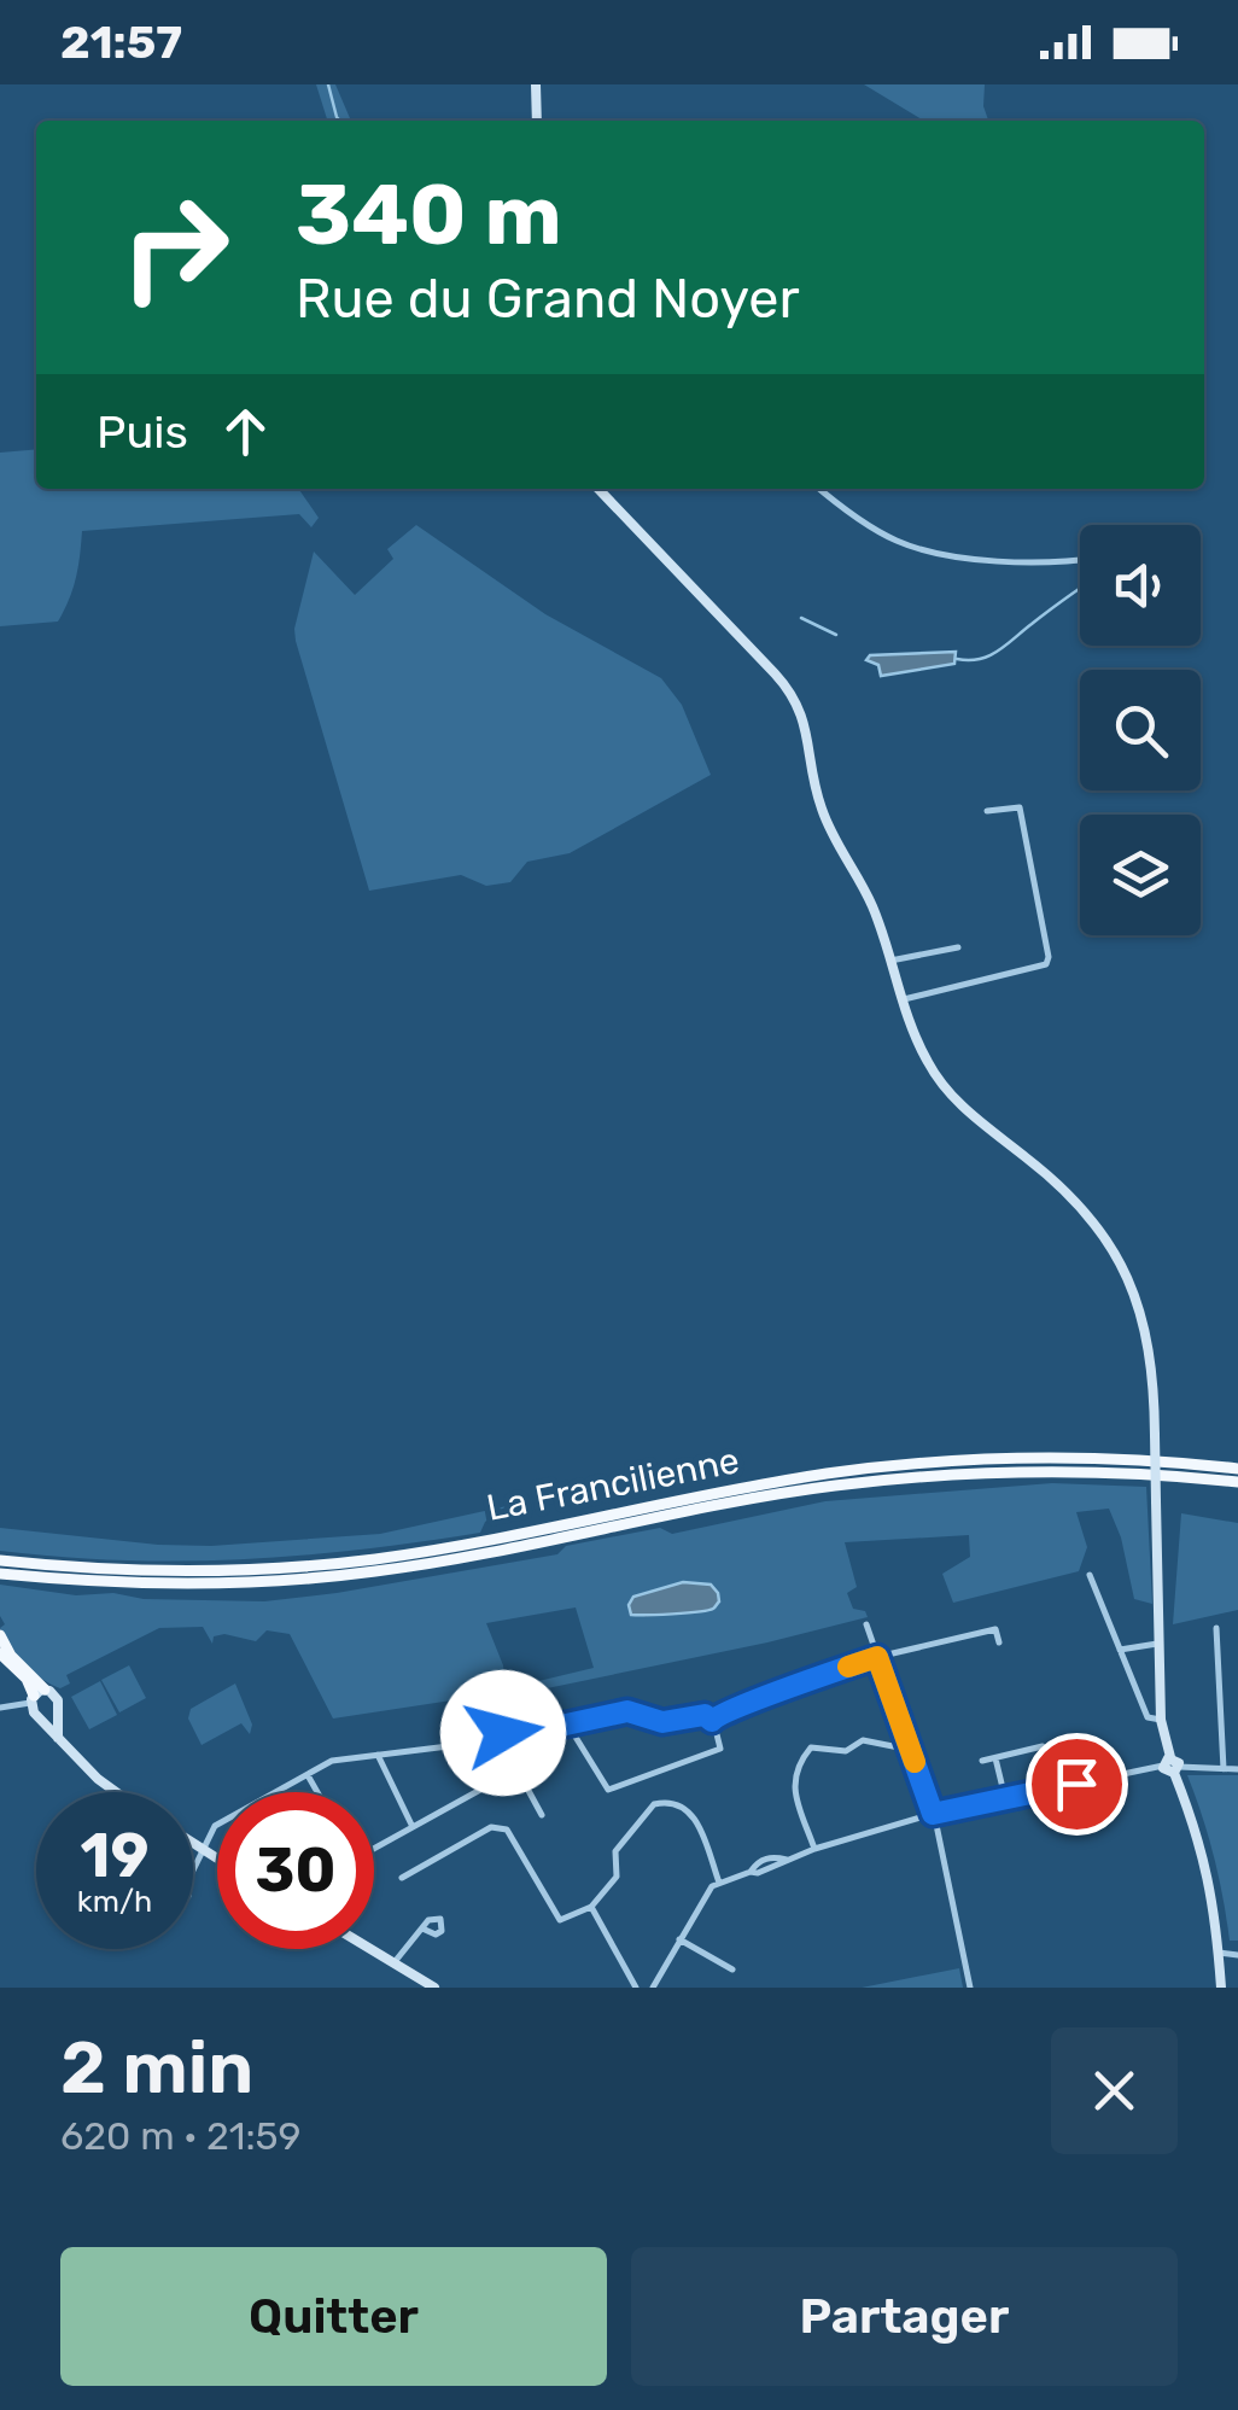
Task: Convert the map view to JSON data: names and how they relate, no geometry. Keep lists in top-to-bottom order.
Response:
{
  "streets": {
    "highway": ["La Francilienne"]
  },
  "page": {
    "status": "21:57",
    "turn": ["340 m", "Rue du Grand Noyer"],
    "then": "Puis",
    "speed": "19 km/h",
    "limit": "30",
    "heading": ["2 min", "620 m · 21:59"],
    "buttons": ["Quitter", "Partager"]
  }
}
